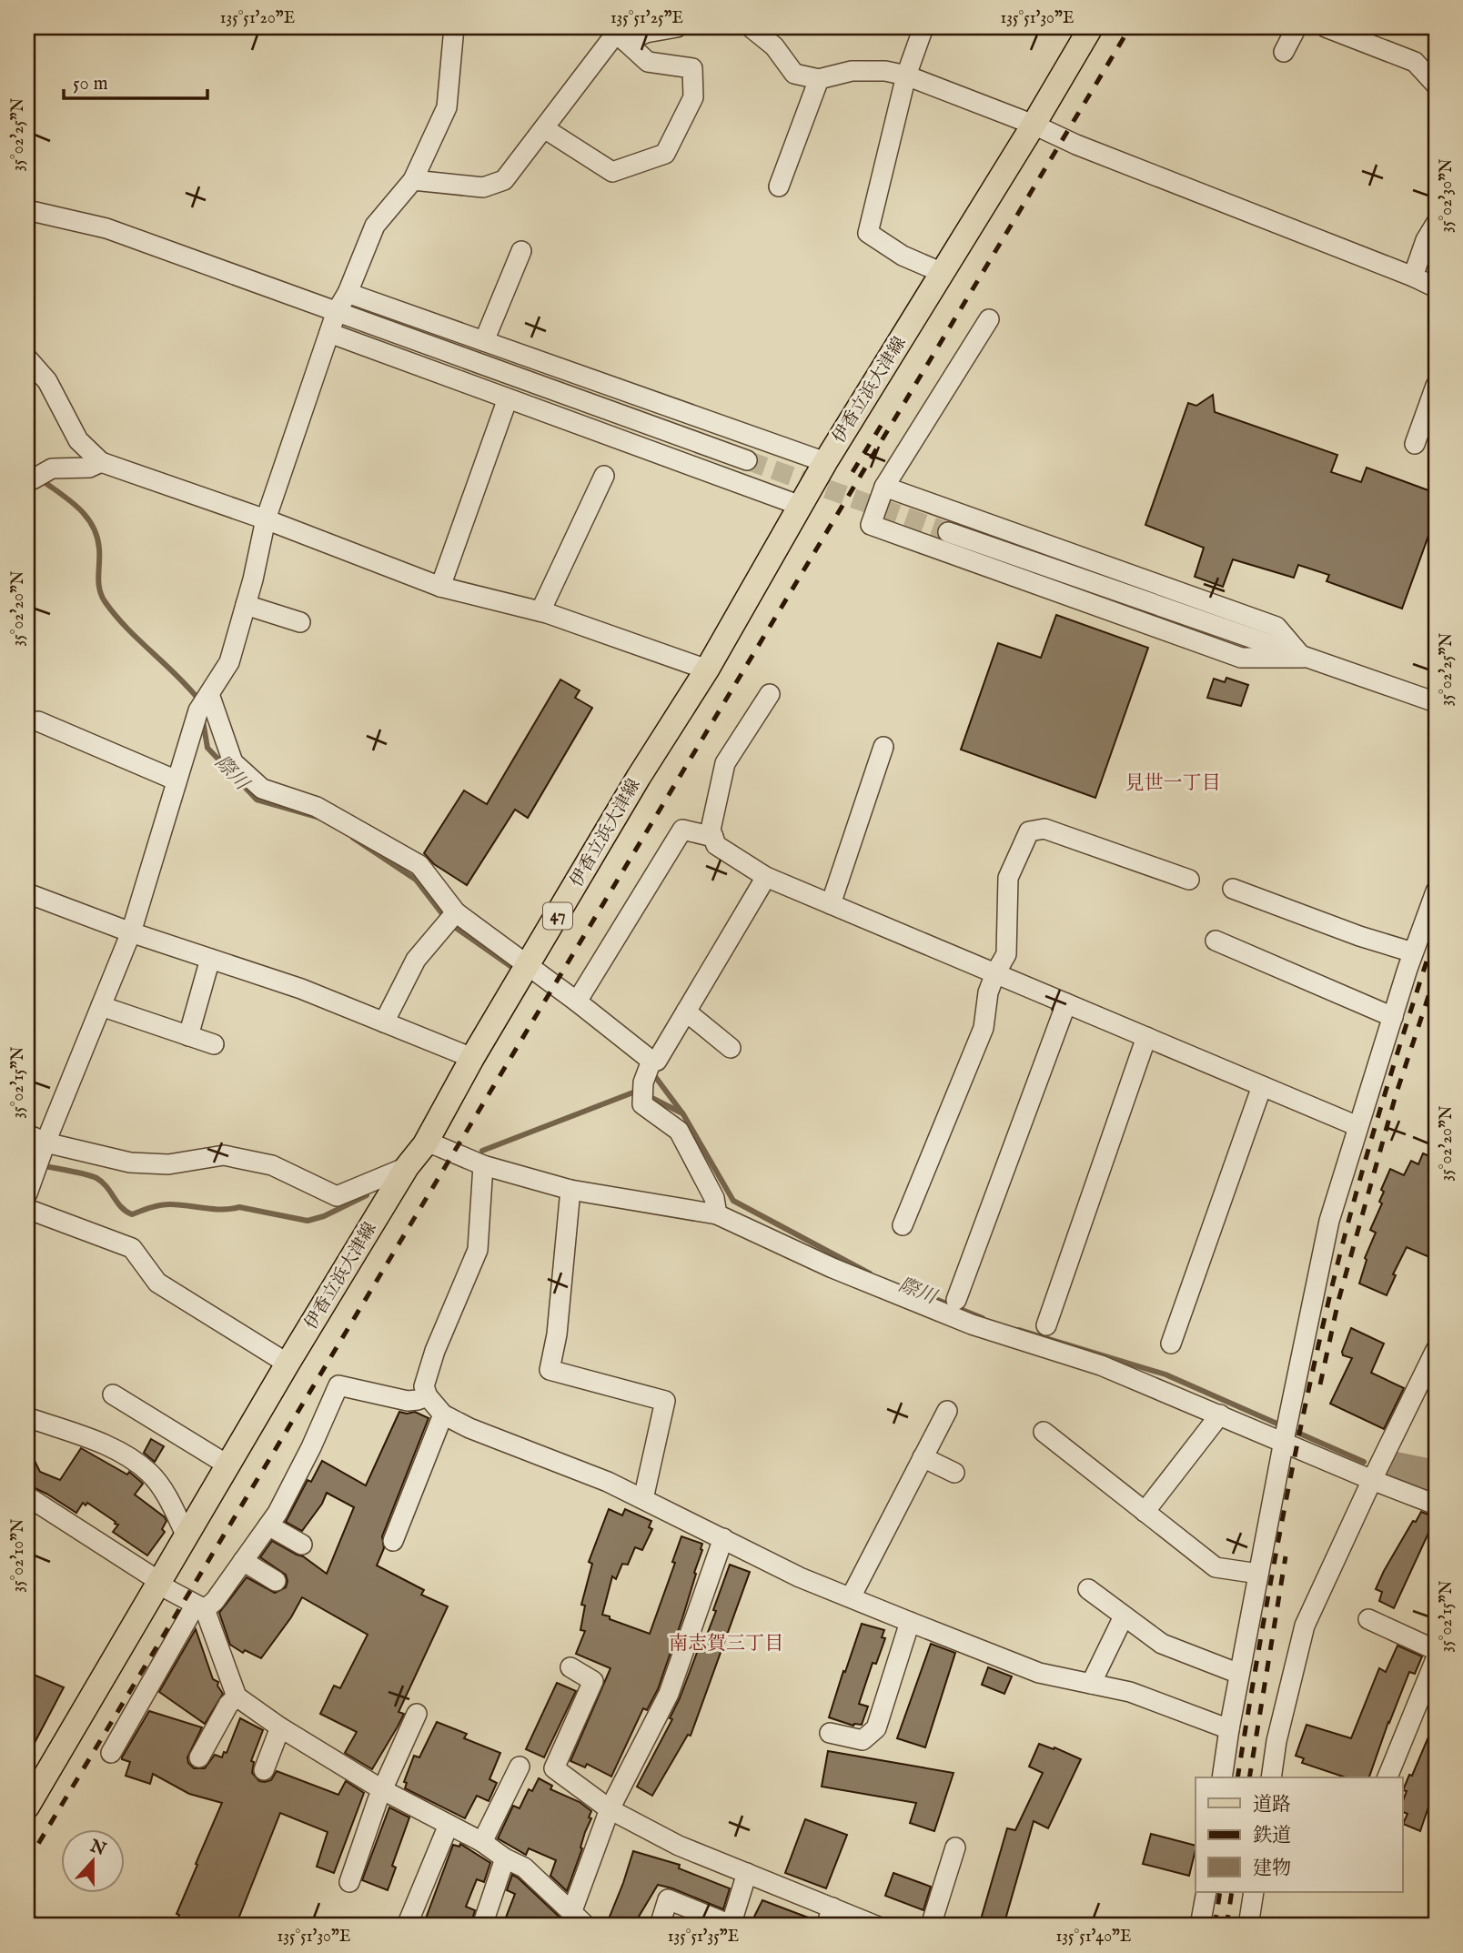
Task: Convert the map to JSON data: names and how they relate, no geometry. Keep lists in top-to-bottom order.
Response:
{
  "streets": {
    "main road": ["伊香立浜大津線", "47"]
  },
  "districts": ["見世一丁目", "南志賀三丁目"],
  "water": ["際川"],
  "legend": ["道路", "鉄道", "建物"],
  "scale_bar": "50 m",
  "north": "top",
  "coordinates": [
    "135°51'20\"E",
    "135°51'25\"E",
    "135°51'30\"E",
    "35°02'25\"N",
    "35°02'30\"N",
    "35°02'20\"N",
    "35°02'15\"N",
    "35°02'10\"N",
    "135°51'35\"E",
    "135°51'40\"E"
  ]
}
